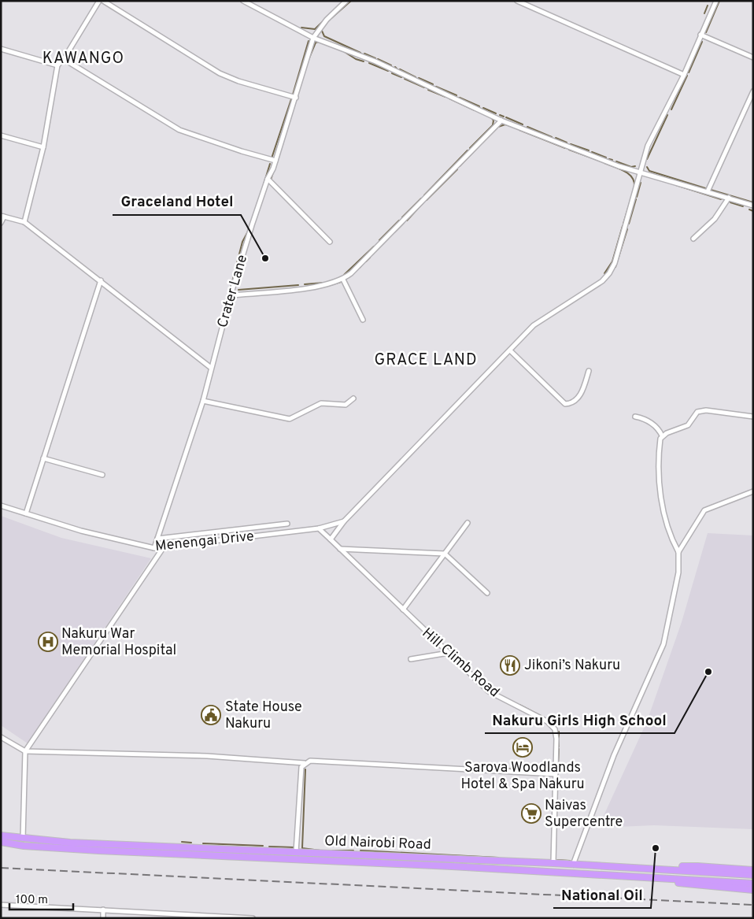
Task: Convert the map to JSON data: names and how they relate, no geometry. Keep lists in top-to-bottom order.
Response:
{
  "streets": {
    "highway": ["Old Nairobi Road"],
    "street": ["Crater Lane", "Menengai Drive", "Hill Climb Road"]
  },
  "crossings": [
    ["Crater Lane", "Menengai Drive"],
    ["Menengai Drive", "Hill Climb Road"],
    ["Hill Climb Road", "Old Nairobi Road"]
  ],
  "districts": ["KAWANGO", "GRACE LAND"],
  "places": {
    "other": ["Graceland Hotel", "Nakuru Girls High School", "National Oil"],
    "hospital": ["Nakuru War Memorial Hospital"],
    "restaurant": ["Jikoni’s Nakuru"],
    "public building": ["State House Nakuru"],
    "hotel": ["Sarova Woodlands Hotel & Spa Nakuru"],
    "supermarket": ["Naivas Supercentre"]
  },
  "scale_bar": "100 m"
}
